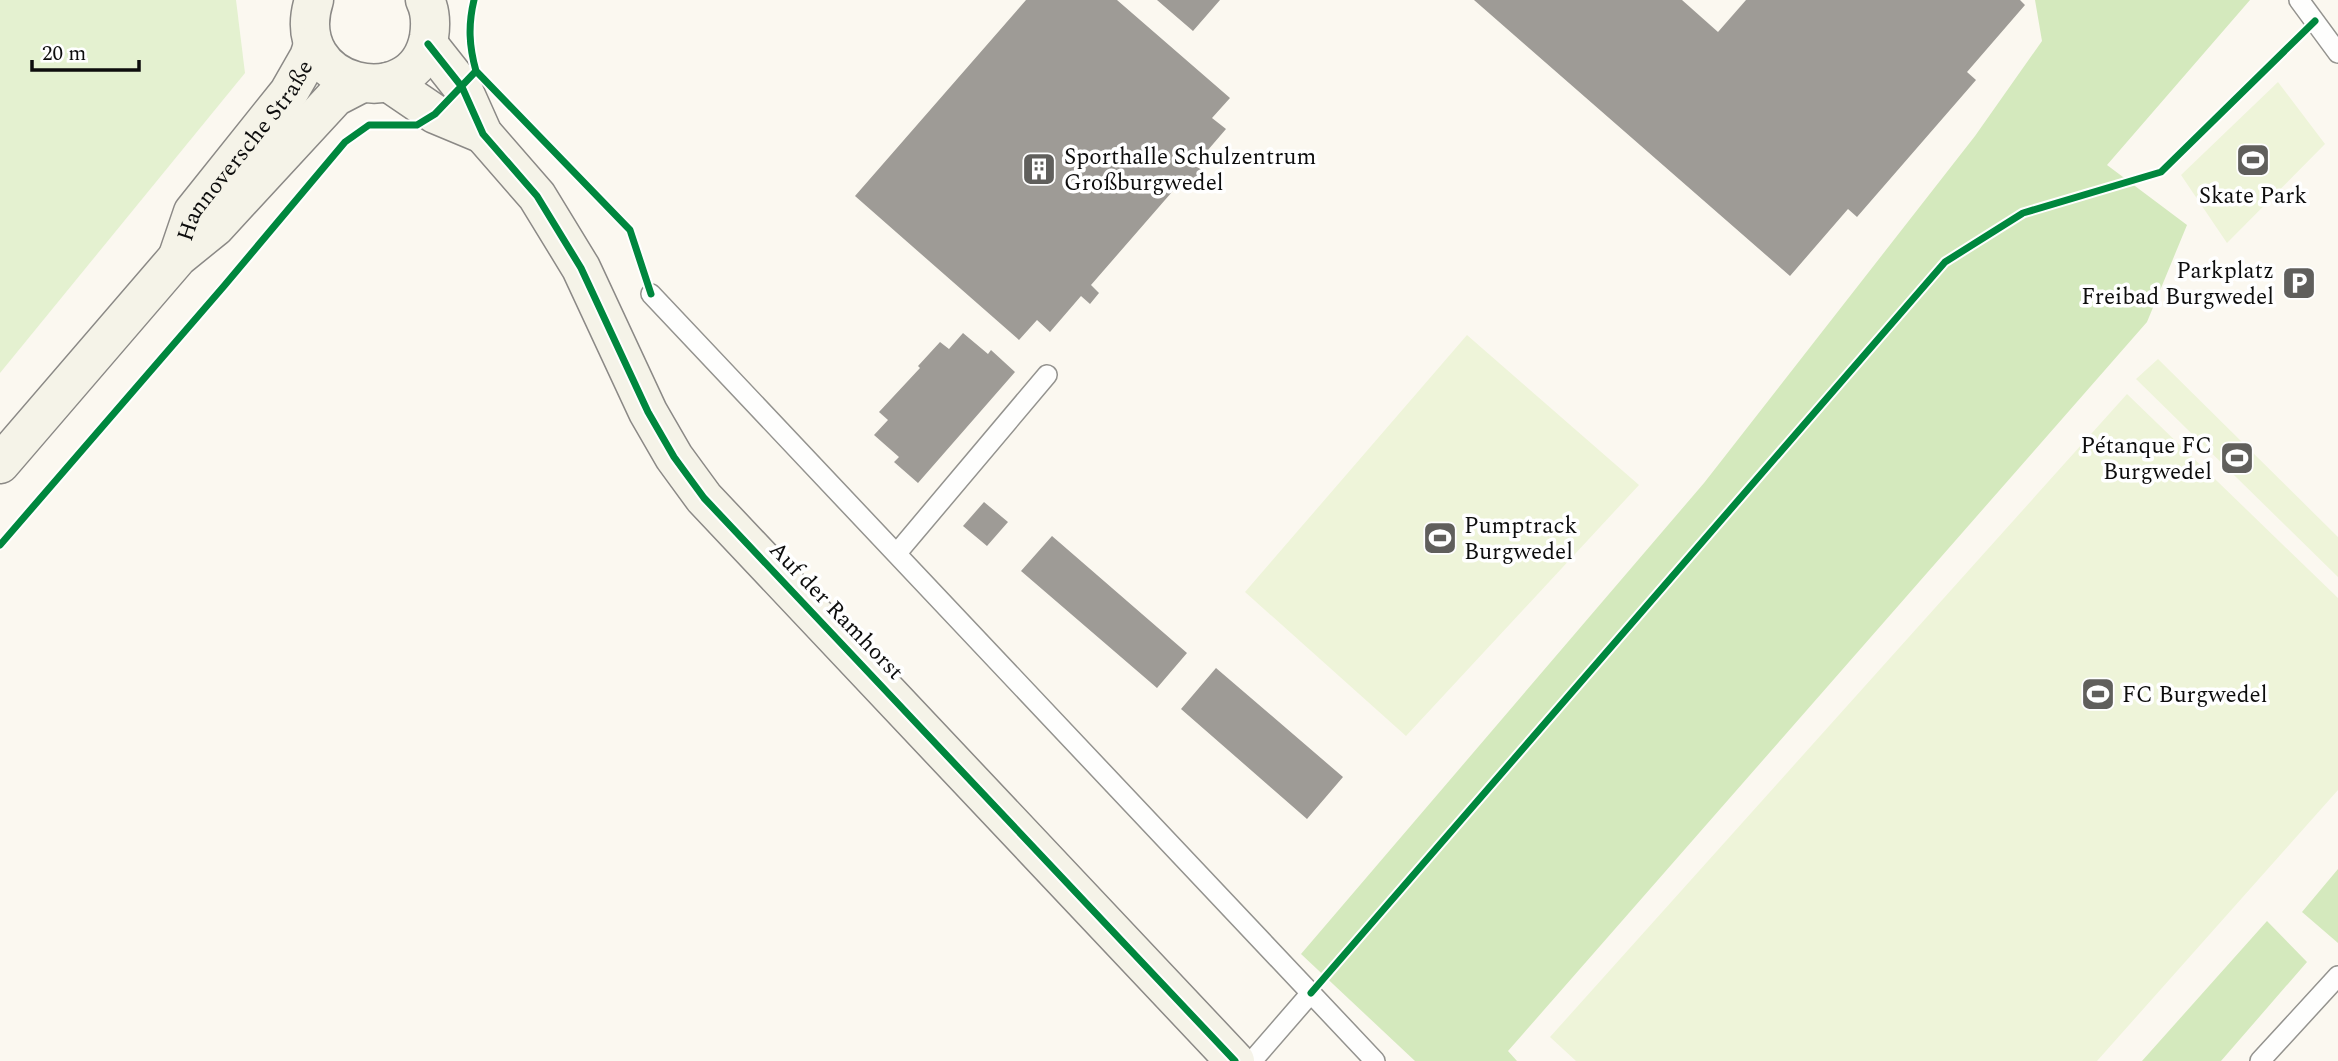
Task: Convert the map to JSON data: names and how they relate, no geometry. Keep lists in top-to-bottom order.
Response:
{
  "streets": {
    "street": ["Hannoversche Straße", "Auf der Ramhorst"]
  },
  "crossings": [
    ["Hannoversche Straße", "Auf der Ramhorst"]
  ],
  "places": {
    "sports": [
      "Skate Park",
      "Pétanque FC Burgwedel",
      "Pumptrack Burgwedel",
      "FC Burgwedel"
    ],
    "building": ["Sporthalle Schulzentrum Großburgwedel"],
    "parking": ["Parkplatz Freibad Burgwedel"]
  },
  "scale_bar": "20 m"
}
